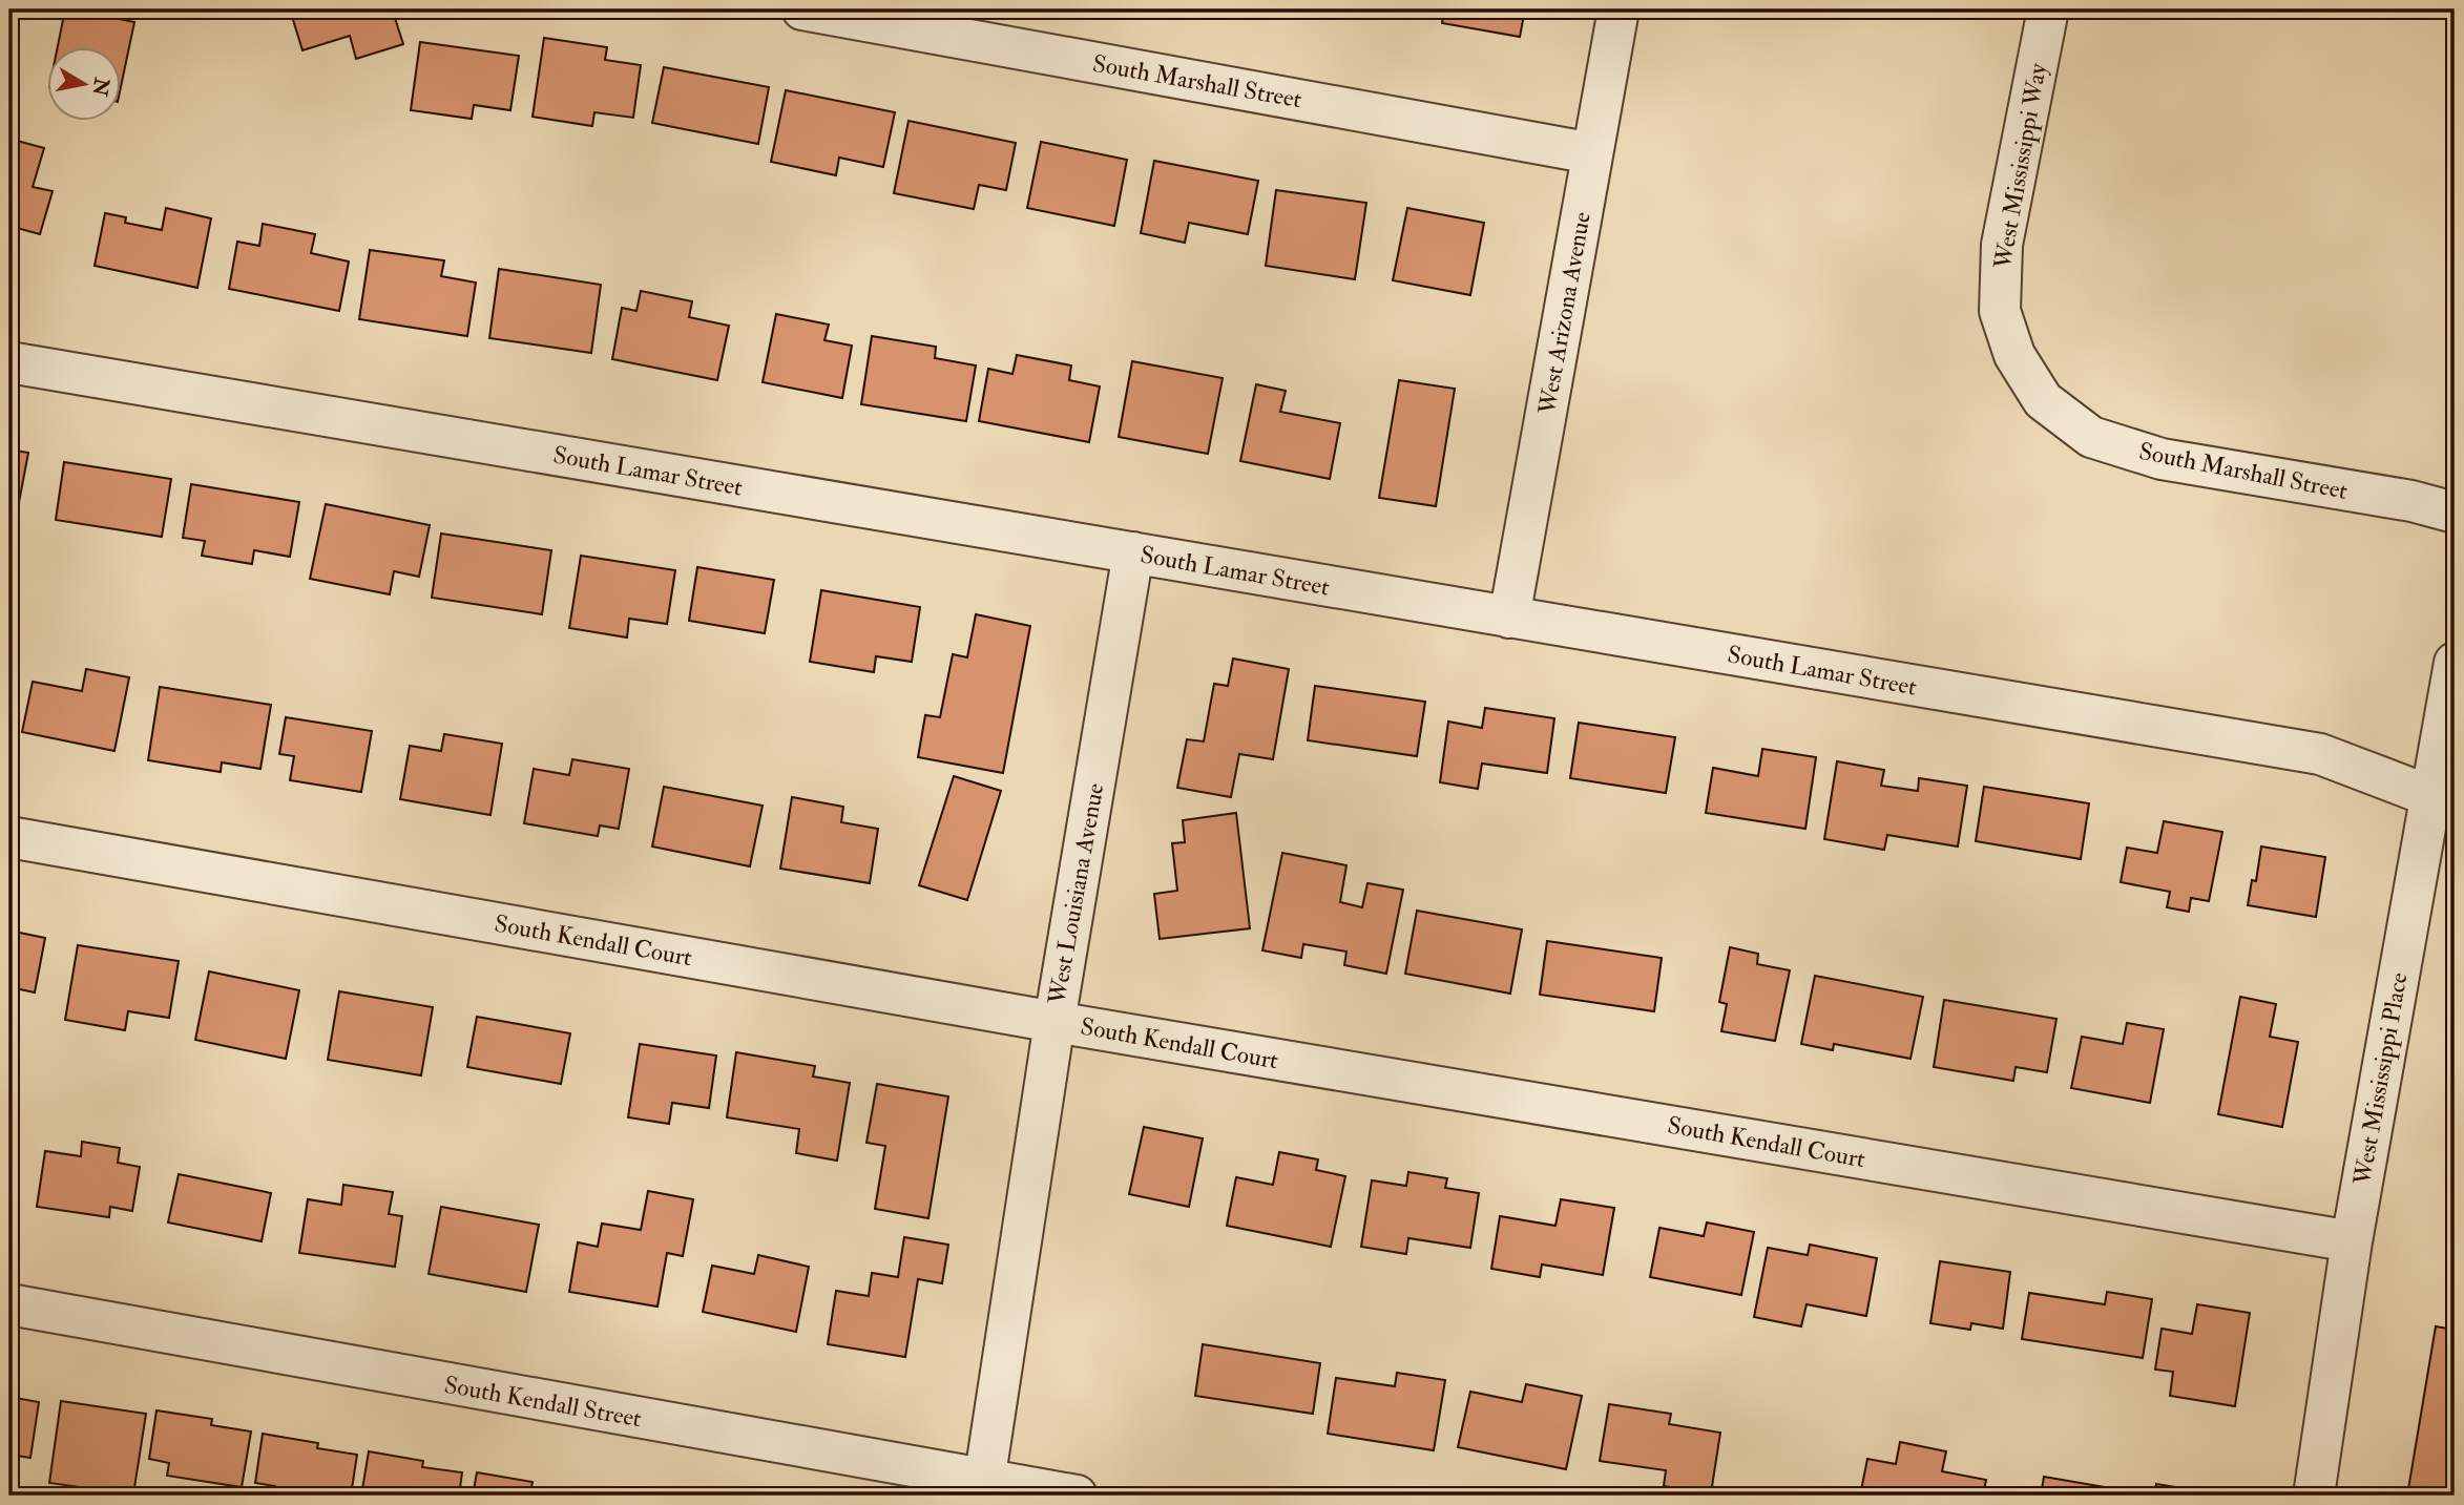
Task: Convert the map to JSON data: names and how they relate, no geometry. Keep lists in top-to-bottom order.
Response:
{
  "streets": {
    "street": [
      "South Marshall Street",
      "West Mississippi Way",
      "West Arizona Avenue",
      "South Lamar Street",
      "West Louisiana Avenue",
      "South Kendall Court",
      "West Mississippi Place",
      "South Kendall Street"
    ]
  },
  "crossings": [
    ["South Marshall Street", "West Mississippi Way"],
    ["South Marshall Street", "West Arizona Avenue"],
    ["West Arizona Avenue", "South Lamar Street"],
    ["South Lamar Street", "West Louisiana Avenue"],
    ["South Lamar Street", "West Mississippi Place"],
    ["West Louisiana Avenue", "South Kendall Court"],
    ["West Louisiana Avenue", "South Kendall Street"],
    ["South Kendall Court", "West Mississippi Place"]
  ],
  "north": "right"
}
